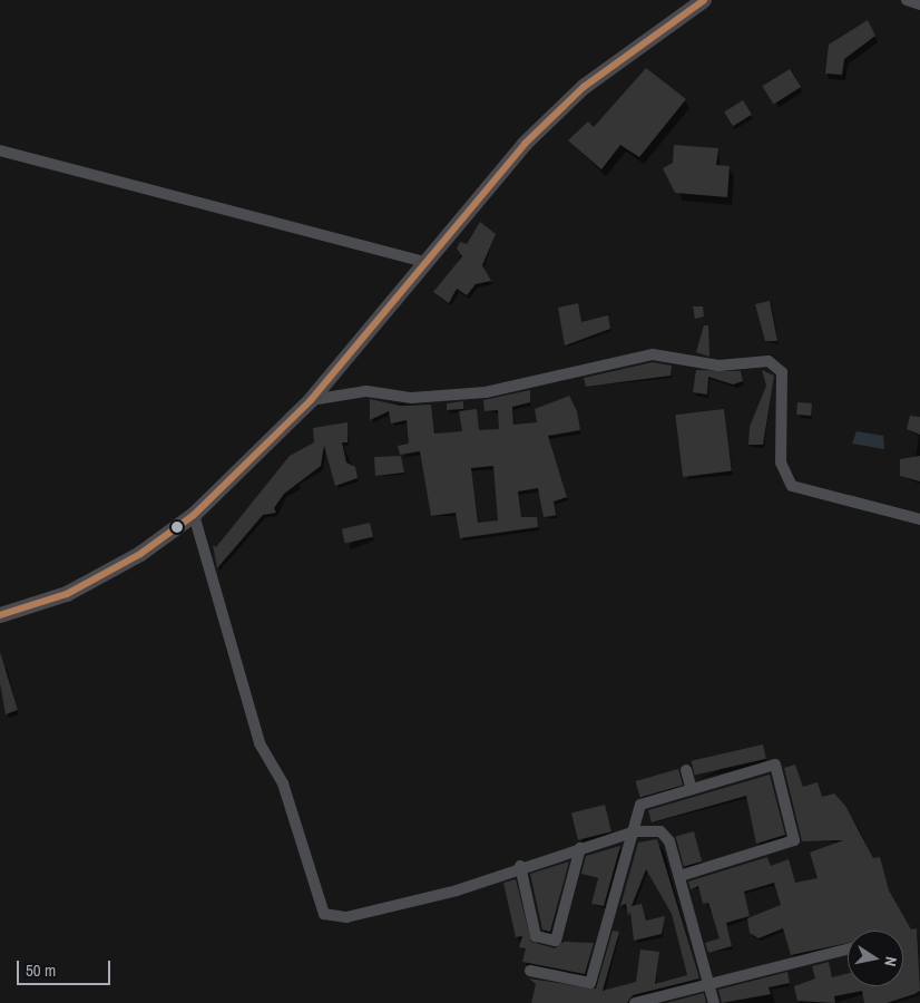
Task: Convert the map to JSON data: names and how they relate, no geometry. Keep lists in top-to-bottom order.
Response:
{
  "scale_bar": "50 m",
  "north": "right"
}
